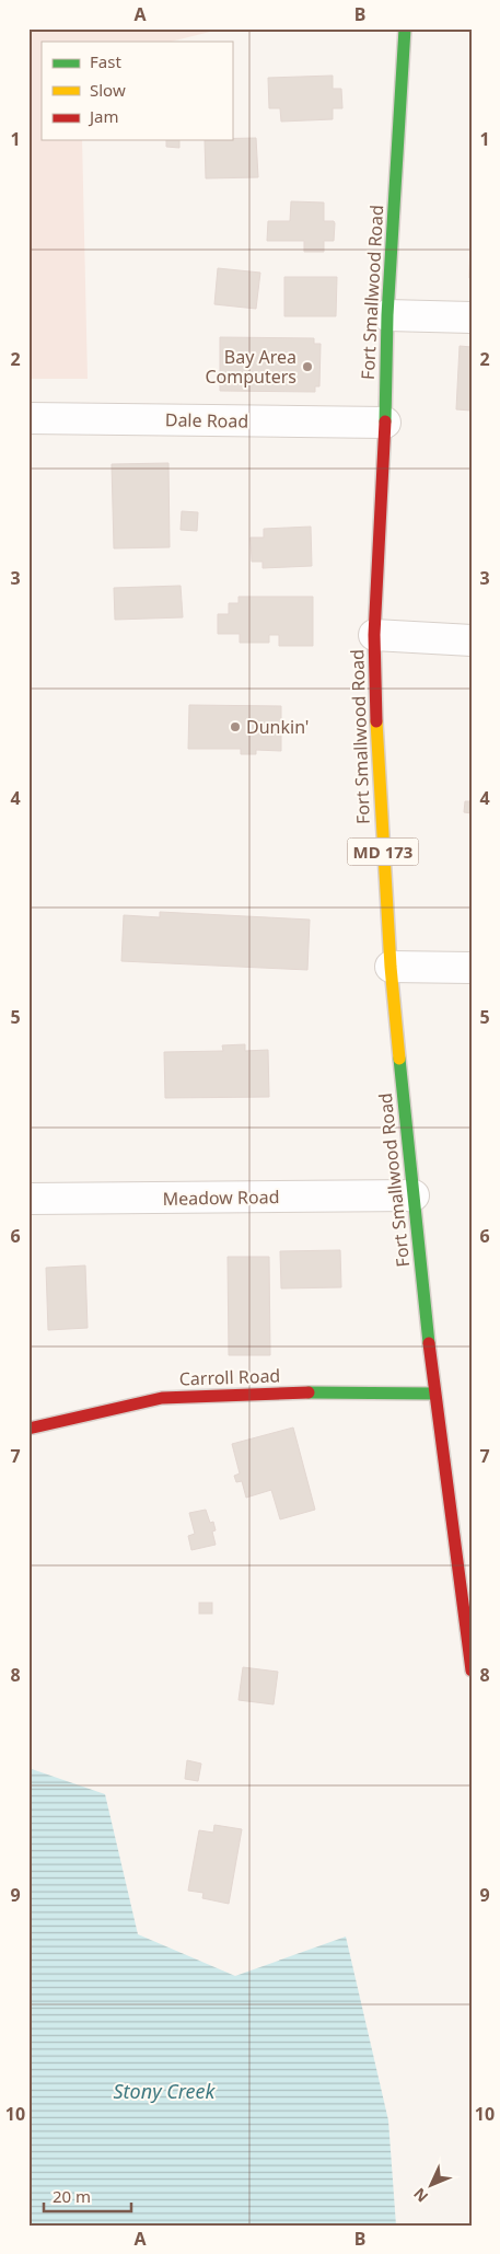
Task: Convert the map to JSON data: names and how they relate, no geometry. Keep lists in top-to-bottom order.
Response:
{
  "streets": {
    "main road": ["Fort Smallwood Road", "MD 173", "Carroll Road"],
    "street": ["Dale Road", "Meadow Road"]
  },
  "crossings": [
    ["Fort Smallwood Road", "Dale Road"],
    ["Fort Smallwood Road", "Meadow Road"],
    ["Fort Smallwood Road", "Carroll Road"]
  ],
  "water": ["Stony Creek"],
  "places": ["Bay Area Computers", "Dunkin'"],
  "legend": ["Fast", "Slow", "Jam"],
  "scale_bar": "20 m",
  "north": "bottom left",
  "grid": {
    "columns": ["A", "B"],
    "rows": [
      "1",
      "2",
      "3",
      "4",
      "5",
      "6",
      "7",
      "8",
      "9",
      "10"
    ]
  }
}
